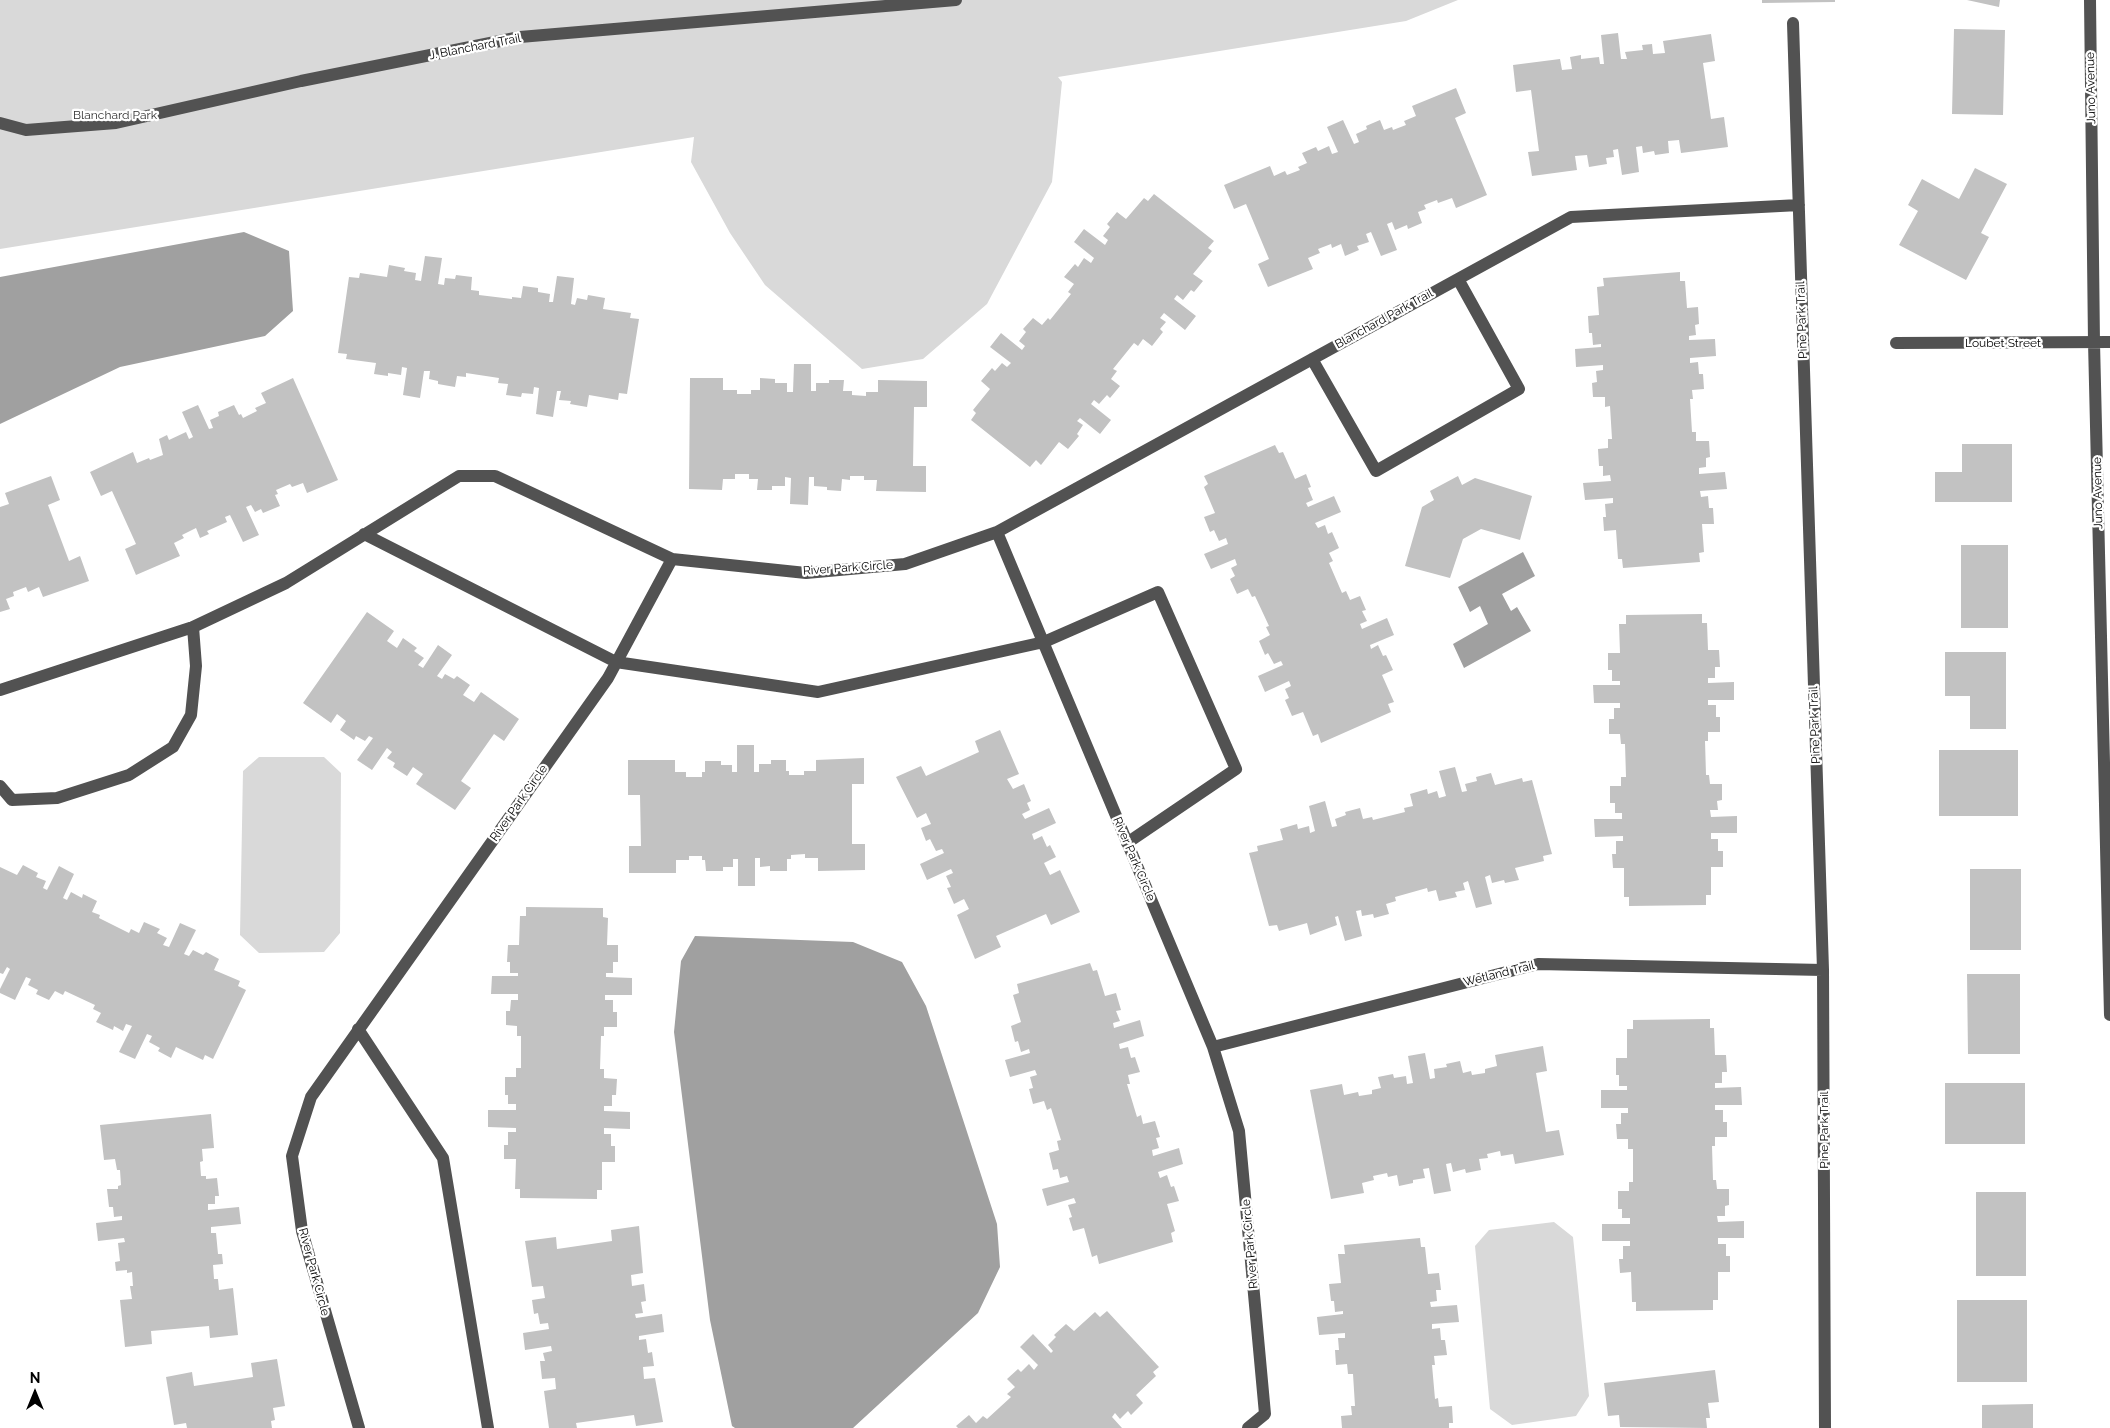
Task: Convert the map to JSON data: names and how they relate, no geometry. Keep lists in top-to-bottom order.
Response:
{
  "streets": {
    "street": [
      "J. Blanchard Trail",
      "Juno Avenue",
      "Blanchard Park Trail",
      "Pine Park Trail",
      "Loubet Street",
      "River Park Circle",
      "Wetland Trail"
    ]
  },
  "crossings": [
    ["Juno Avenue", "Loubet Street"],
    ["Blanchard Park Trail", "Pine Park Trail"],
    ["Blanchard Park Trail", "River Park Circle"],
    ["Pine Park Trail", "Wetland Trail"],
    ["River Park Circle", "Wetland Trail"]
  ],
  "parks": ["Blanchard Park"],
  "north": "top"
}
